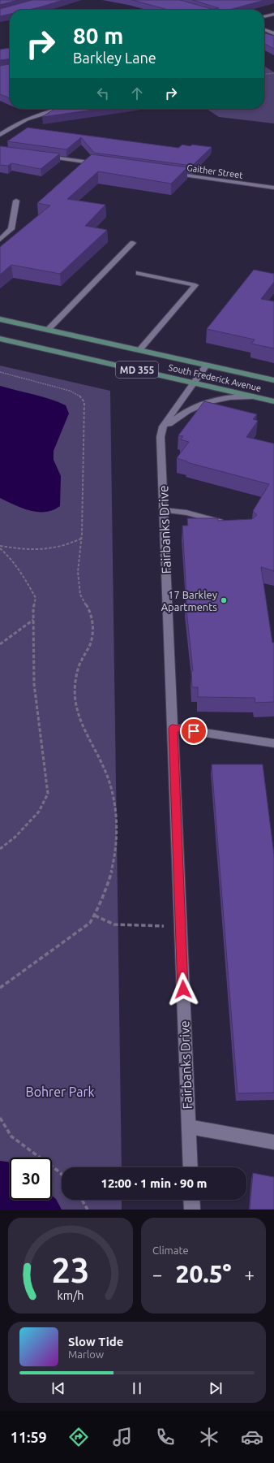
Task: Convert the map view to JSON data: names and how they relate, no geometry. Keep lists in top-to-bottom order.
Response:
{
  "streets": {
    "main road": ["MD 355", "South Frederick Avenue"],
    "street": ["Gaither Street", "Fairbanks Drive"]
  },
  "parks": ["Bohrer Park"],
  "places": ["17 Barkley Apartments"],
  "page": {
    "turn": ["80 m", "Barkley Lane"],
    "limit": "30",
    "trip": "12:00 · 1 min · 90 m",
    "tile": "Climate",
    "heat": ["−", "20.5°", "+"],
    "song": ["Slow Tide", "Marlow"],
    "tabs": "11:59",
    "gauge": ["23", "km/h"]
  }
}
